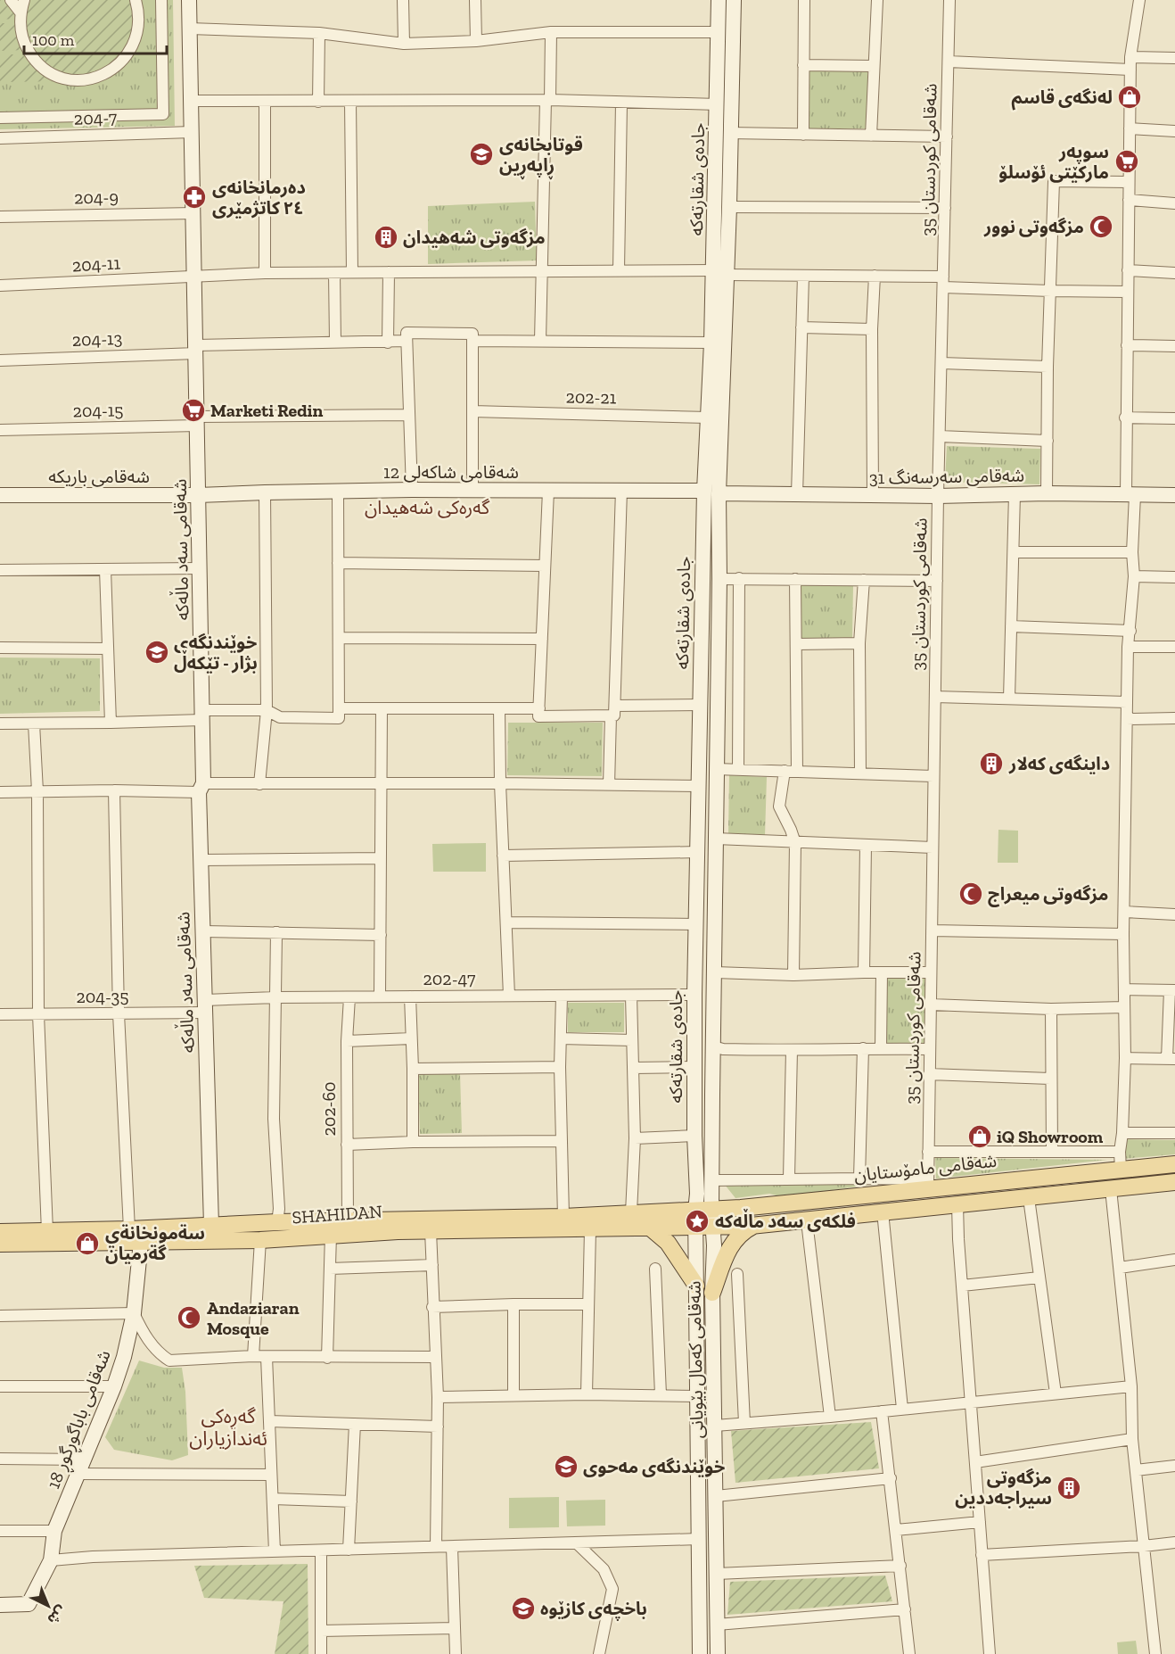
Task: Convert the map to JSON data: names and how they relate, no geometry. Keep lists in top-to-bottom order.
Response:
{
  "streets": {
    "main road": [
      "جادەی شقارتەکە",
      "شەقامی شاکەلی 12",
      "شەقامی باریکە",
      "شەقامی سەرسەنگ 31",
      "شەقامی سەد ماڵەکە",
      "شەقامی مامۆستایان",
      "SHAHIDAN",
      "شەقامی کەمال بێویانی",
      "شەقامی باباگوڕگوڕ 18"
    ],
    "street": [
      "204-7",
      "شەقامی کوردستان 35",
      "204-9",
      "204-11",
      "204-13",
      "202-21",
      "204-15",
      "202-47",
      "204-35",
      "202-60"
    ]
  },
  "crossings": [
    ["204-7", "شەقامی سەد ماڵەکە"],
    ["شەقامی کوردستان 35", "204-11"],
    ["شەقامی کوردستان 35", "شەقامی سەرسەنگ 31"],
    ["شەقامی کوردستان 35", "شەقامی مامۆستایان"],
    ["جادەی شقارتەکە", "204-11"],
    ["جادەی شقارتەکە", "202-21"],
    ["جادەی شقارتەکە", "شەقامی شاکەلی 12"],
    ["جادەی شقارتەکە", "شەقامی سەرسەنگ 31"],
    ["جادەی شقارتەکە", "202-47"],
    ["جادەی شقارتەکە", "شەقامی مامۆستایان"],
    ["جادەی شقارتەکە", "SHAHIDAN"],
    ["جادەی شقارتەکە", "شەقامی کەمال بێویانی"],
    ["204-9", "شەقامی سەد ماڵەکە"],
    ["204-11", "شەقامی سەد ماڵەکە"],
    ["204-13", "شەقامی سەد ماڵەکە"],
    ["204-15", "شەقامی سەد ماڵەکە"],
    ["شەقامی شاکەلی 12", "شەقامی باریکە"],
    ["شەقامی شاکەلی 12", "شەقامی سەرسەنگ 31"],
    ["شەقامی شاکەلی 12", "شەقامی سەد ماڵەکە"],
    ["شەقامی باریکە", "شەقامی سەد ماڵەکە"],
    ["شەقامی سەد ماڵەکە", "202-47"],
    ["شەقامی سەد ماڵەکە", "204-35"],
    ["202-47", "204-35"],
    ["202-47", "202-60"],
    ["شەقامی مامۆستایان", "SHAHIDAN"],
    ["شەقامی مامۆستایان", "شەقامی کەمال بێویانی"],
    ["SHAHIDAN", "شەقامی کەمال بێویانی"],
    ["SHAHIDAN", "شەقامی باباگوڕگوڕ 18"]
  ],
  "districts": ["گەرەکی شەهیدان", "گەڕەکی ئەندازیاران"],
  "places": {
    "shop": ["لەنگەی قاسم", "iQ Showroom", "سةمونخانةي گةرميان"],
    "school or university": [
      "قوتابخانەی ڕاپەڕین",
      "خوێندنگەی بژار - تێکەڵ",
      "خوێندنگەی مەحوی",
      "باخچەی کازێوە"
    ],
    "supermarket": ["سوپەر مارکێتی ئۆسلۆ", "Marketi Redin"],
    "pharmacy": ["دەرمانخانەی ٢٤ کاتژمێری"],
    "mosque": ["مزگەوتی نوور", "مزگەوتی میعراج", "Andaziaran Mosque"],
    "building": ["مزگەوتی شەهیدان", "داینگەی کەلار", "مزگەوتی سیراجەددین"],
    "place": ["فلکەی سەد ماڵەکە"]
  },
  "scale_bar": "100 m",
  "north": "bottom right"
}
